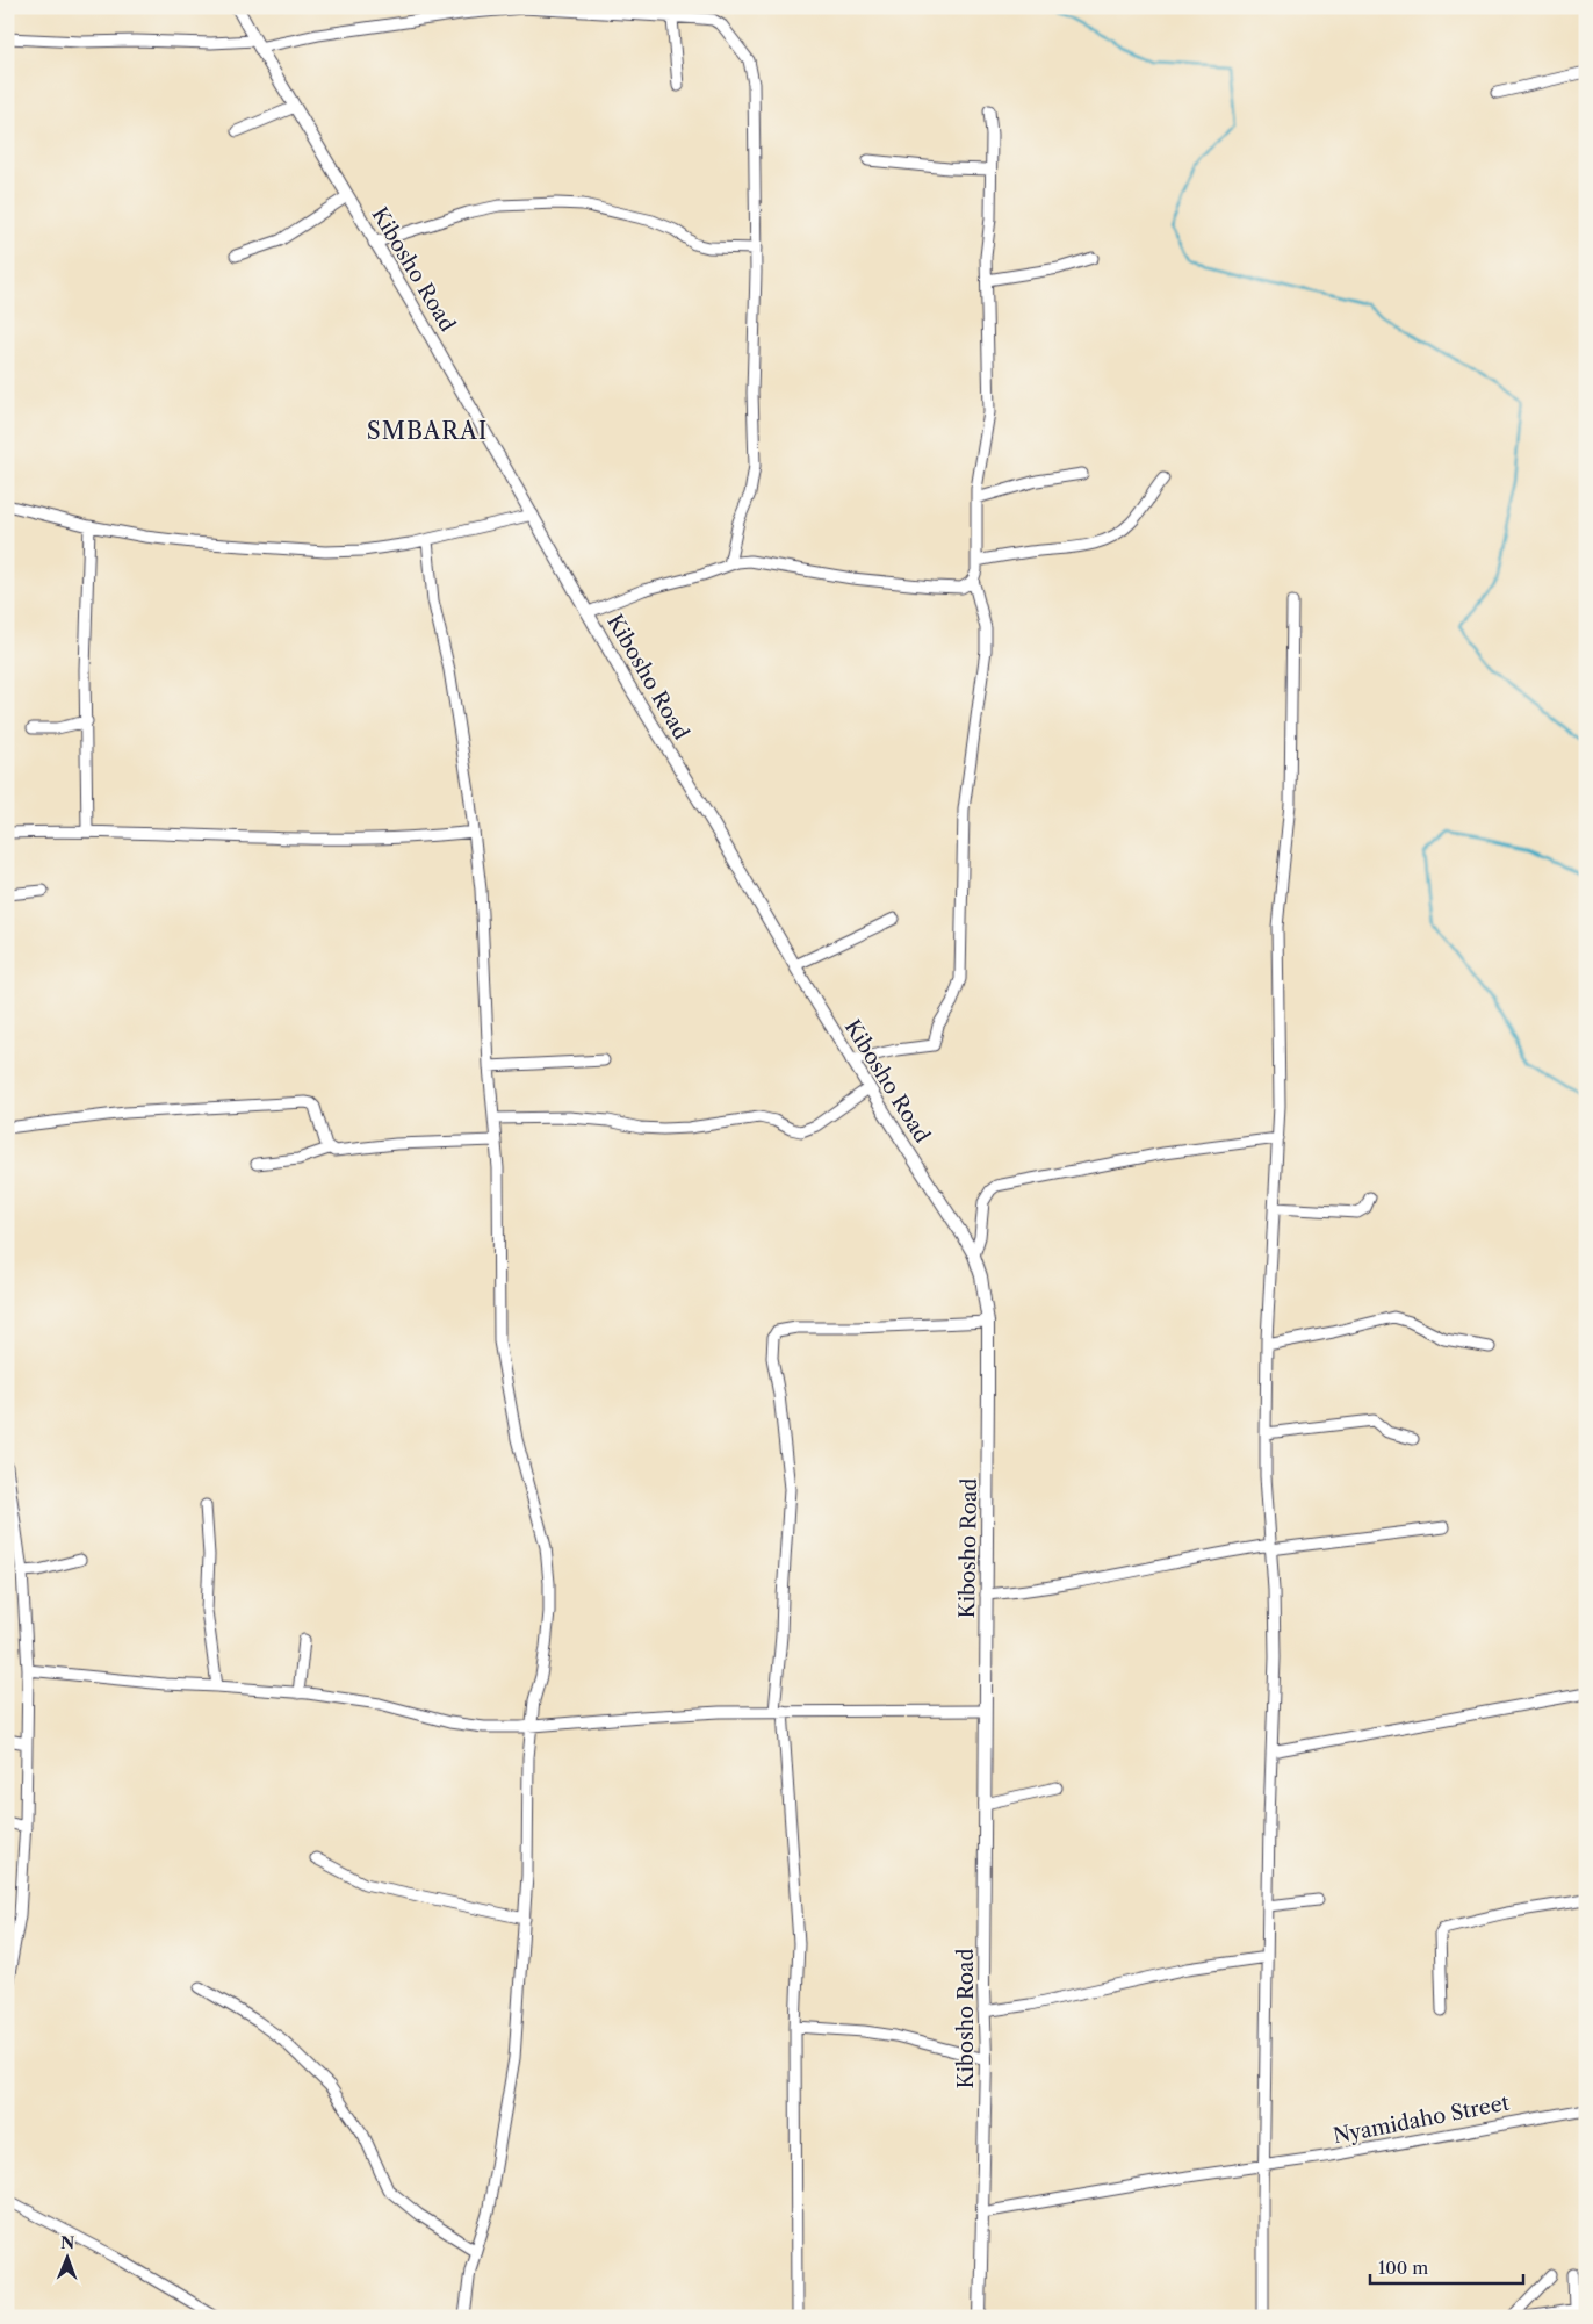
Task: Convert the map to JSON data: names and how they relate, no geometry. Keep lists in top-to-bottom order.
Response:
{
  "streets": {
    "street": ["Kibosho Road", "Nyamidaho Street"]
  },
  "crossings": [
    ["Kibosho Road", "Nyamidaho Street"]
  ],
  "districts": ["SMBARAI"],
  "scale_bar": "100 m",
  "north": "top"
}
